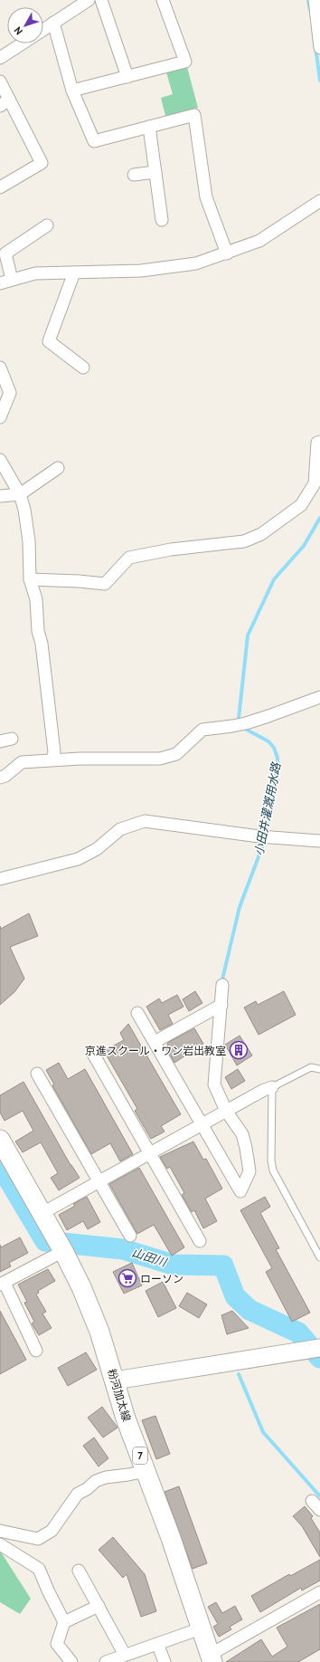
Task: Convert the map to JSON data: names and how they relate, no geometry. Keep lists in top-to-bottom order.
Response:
{
  "streets": {
    "main road": ["粉河加太線", "7"]
  },
  "water": ["小田井灌漑用水路", "山田川"],
  "places": {
    "building": ["京進スクール・ワン岩出教室"],
    "supermarket": ["ローソン"]
  },
  "north": "bottom left"
}
